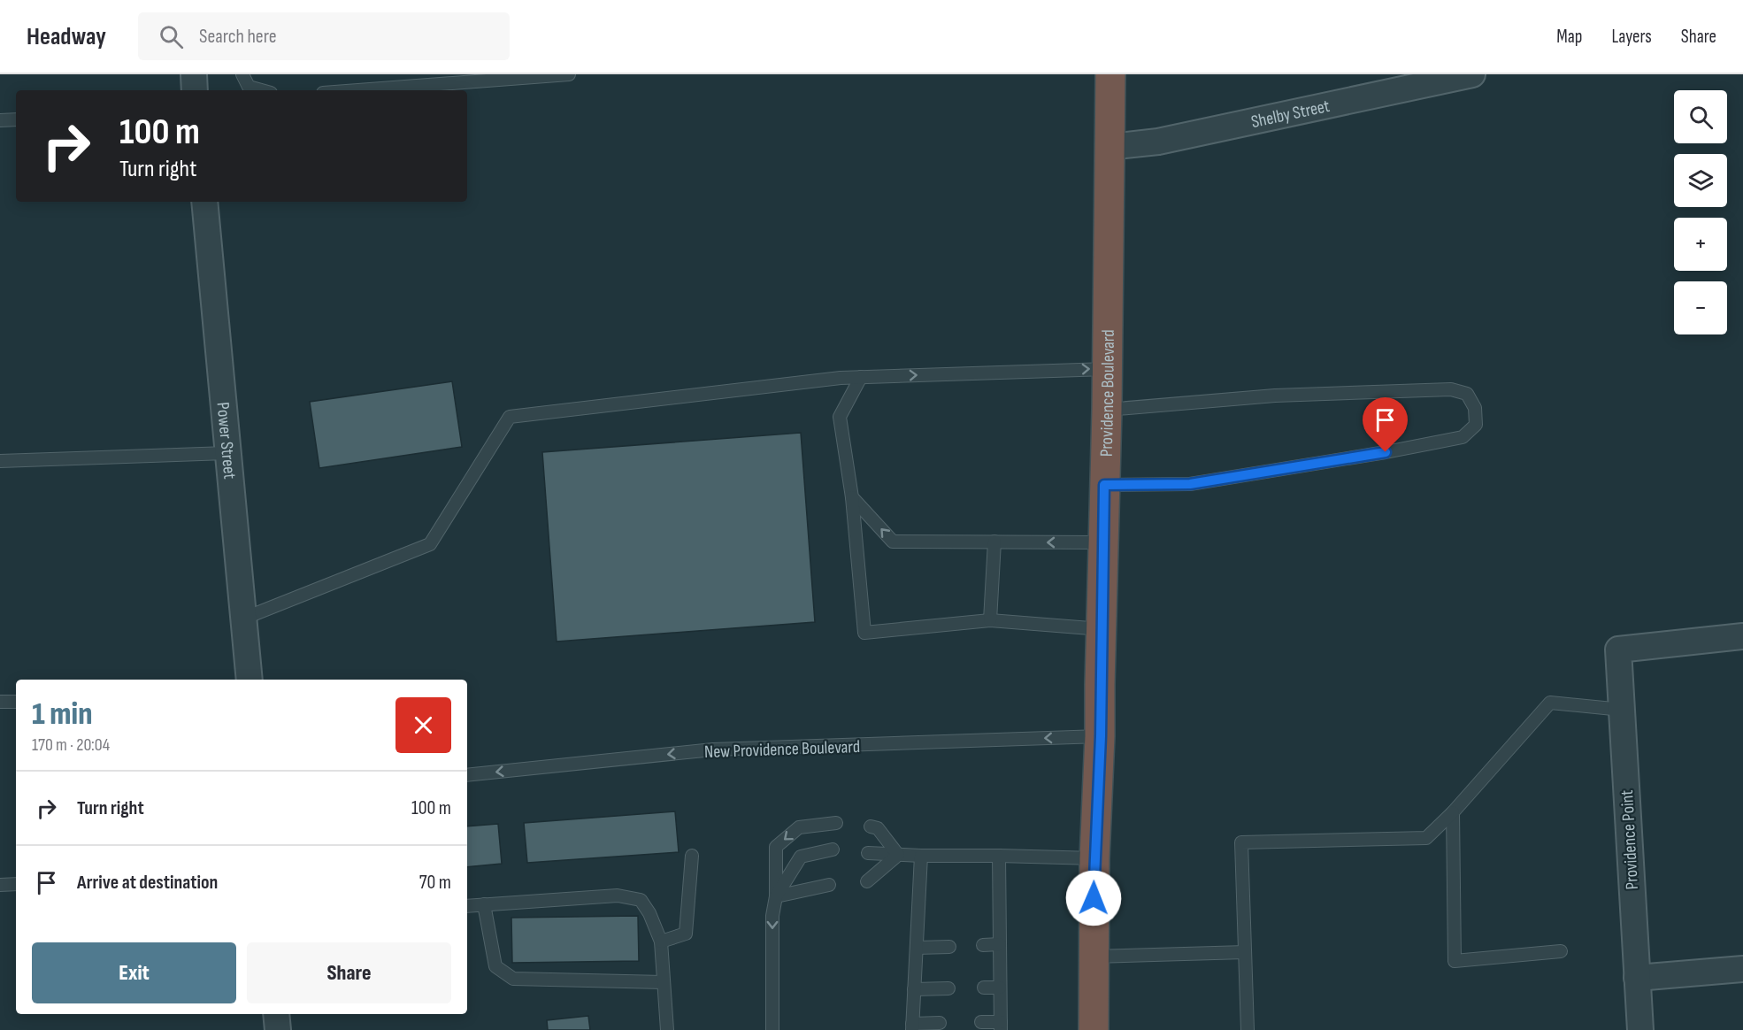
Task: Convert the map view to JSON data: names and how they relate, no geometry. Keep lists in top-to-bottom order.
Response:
{
  "streets": {
    "highway": ["Providence Boulevard"],
    "street": ["Shelby Street", "Power Street", "Providence Point"],
    "lane": ["New Providence Boulevard"]
  },
  "crossings": [
    ["Shelby Street", "Providence Boulevard"],
    ["Providence Boulevard", "New Providence Boulevard"]
  ],
  "one_way": ["New Providence Boulevard"],
  "page": {
    "header": "Headway",
    "search": "Search here",
    "nav": ["Map", "Layers", "Share"],
    "map_buttons": ["+", "−"],
    "turn": ["100 m", "Turn right"],
    "heading": ["1 min", "170 m · 20:04"],
    "list": [
      {
        "name": "Turn right",
        "value": "100 m"
      },
      {
        "name": "Arrive at destination",
        "value": "70 m"
      }
    ],
    "buttons": ["Exit", "Share"]
  }
}
